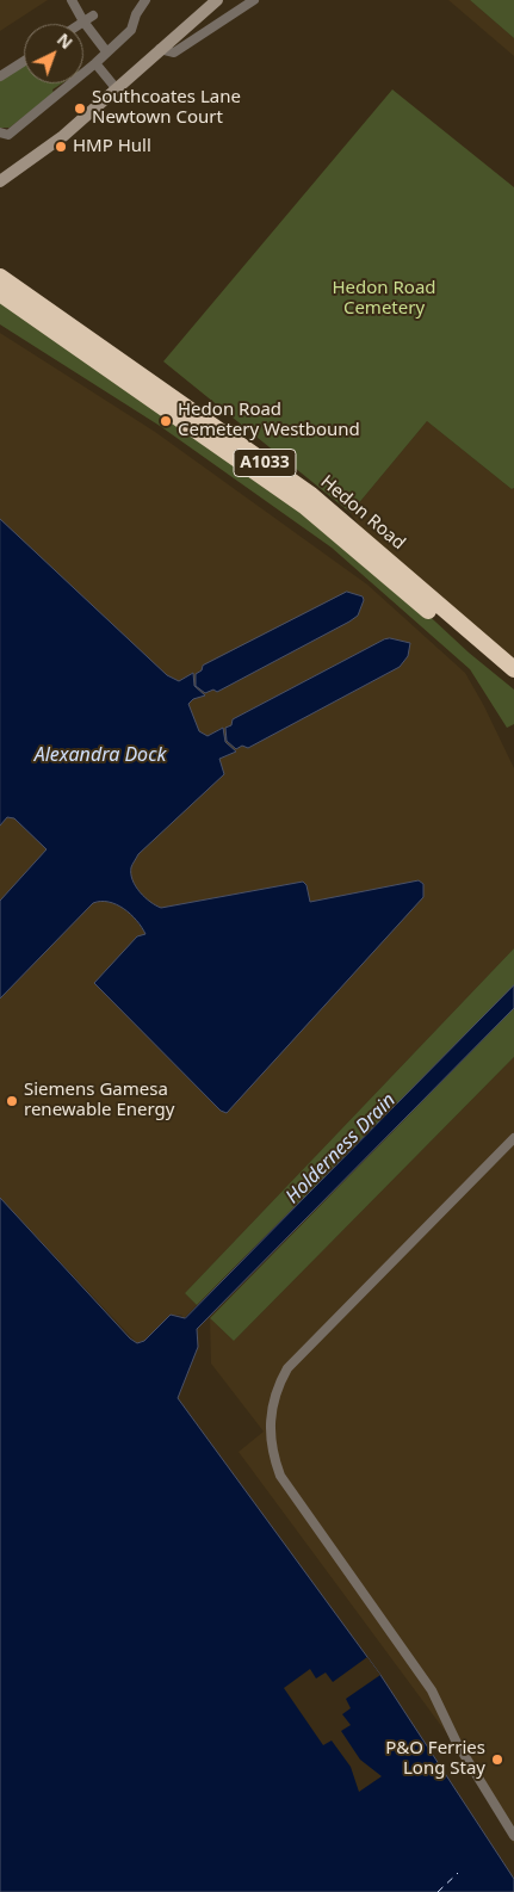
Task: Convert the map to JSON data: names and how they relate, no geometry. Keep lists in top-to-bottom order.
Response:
{
  "streets": {
    "highway": ["A1033", "Hedon Road"]
  },
  "water": ["Alexandra Dock", "Holderness Drain"],
  "parks": ["Hedon Road Cemetery"],
  "places": [
    "Southcoates Lane Newtown Court",
    "HMP Hull",
    "Hedon Road Cemetery Westbound",
    "Siemens Gamesa renewable Energy",
    "P&O Ferries Long Stay"
  ],
  "north": "top right"
}
